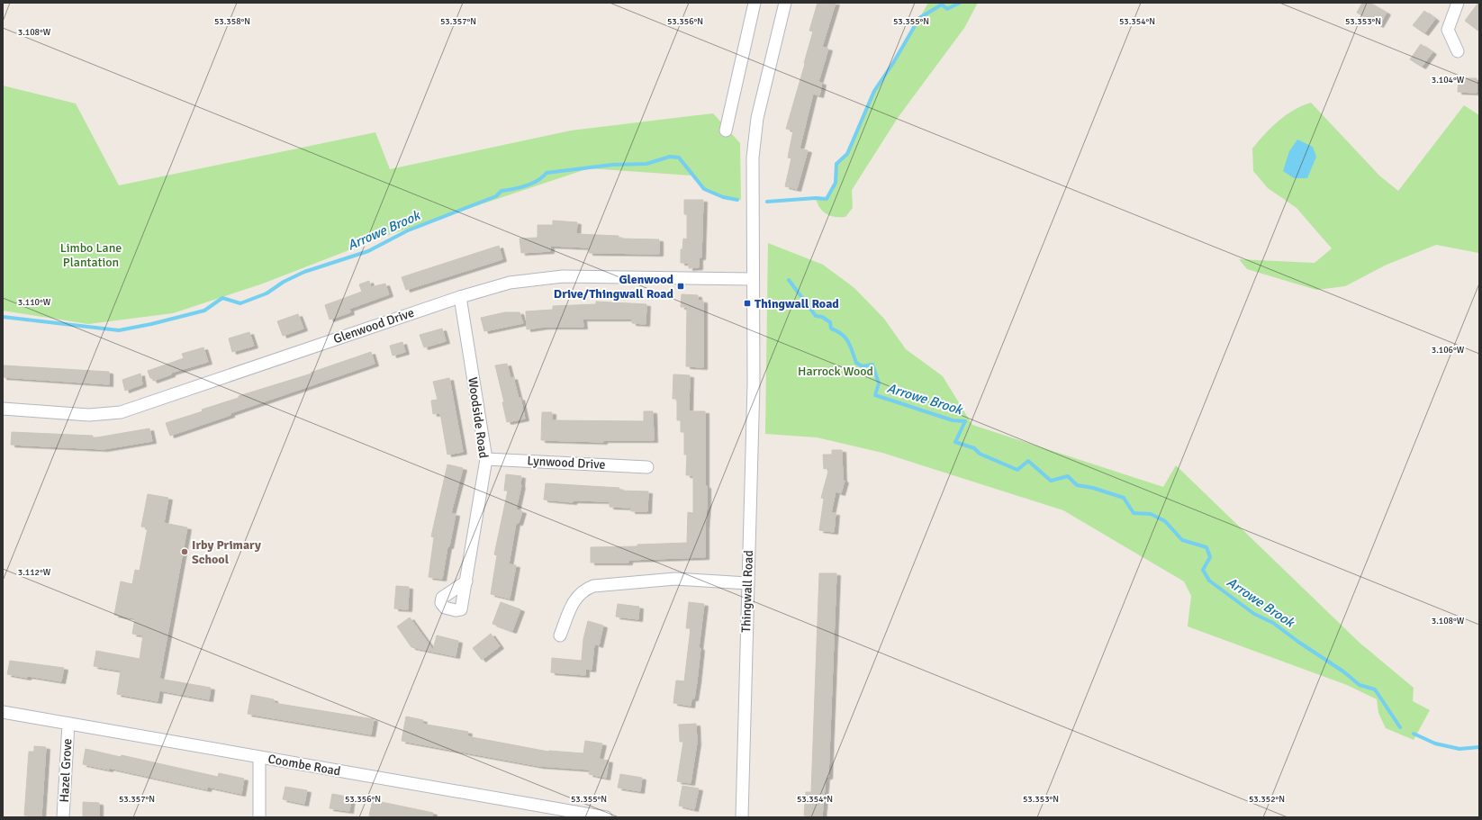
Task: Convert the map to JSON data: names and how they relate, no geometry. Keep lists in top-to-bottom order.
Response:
{
  "streets": {
    "street": [
      "Glenwood Drive",
      "Woodside Road",
      "Lynwood Drive",
      "Thingwall Road",
      "Coombe Road",
      "Hazel Grove"
    ]
  },
  "crossings": [
    ["Glenwood Drive", "Woodside Road"],
    ["Glenwood Drive", "Thingwall Road"],
    ["Woodside Road", "Lynwood Drive"],
    ["Coombe Road", "Hazel Grove"]
  ],
  "water": ["Arrowe Brook"],
  "parks": ["Limbo Lane Plantation", "Harrock Wood"],
  "places": {
    "transit": ["Glenwood Drive/Thingwall Road", "Thingwall Road"],
    "other": ["Irby Primary School"]
  },
  "coordinates": [
    "53.358°N",
    "53.357°N",
    "53.356°N",
    "53.355°N",
    "53.354°N",
    "53.353°N",
    "3.108°W",
    "3.104°W",
    "3.110°W",
    "3.106°W",
    "3.112°W",
    "53.352°N"
  ]
}
